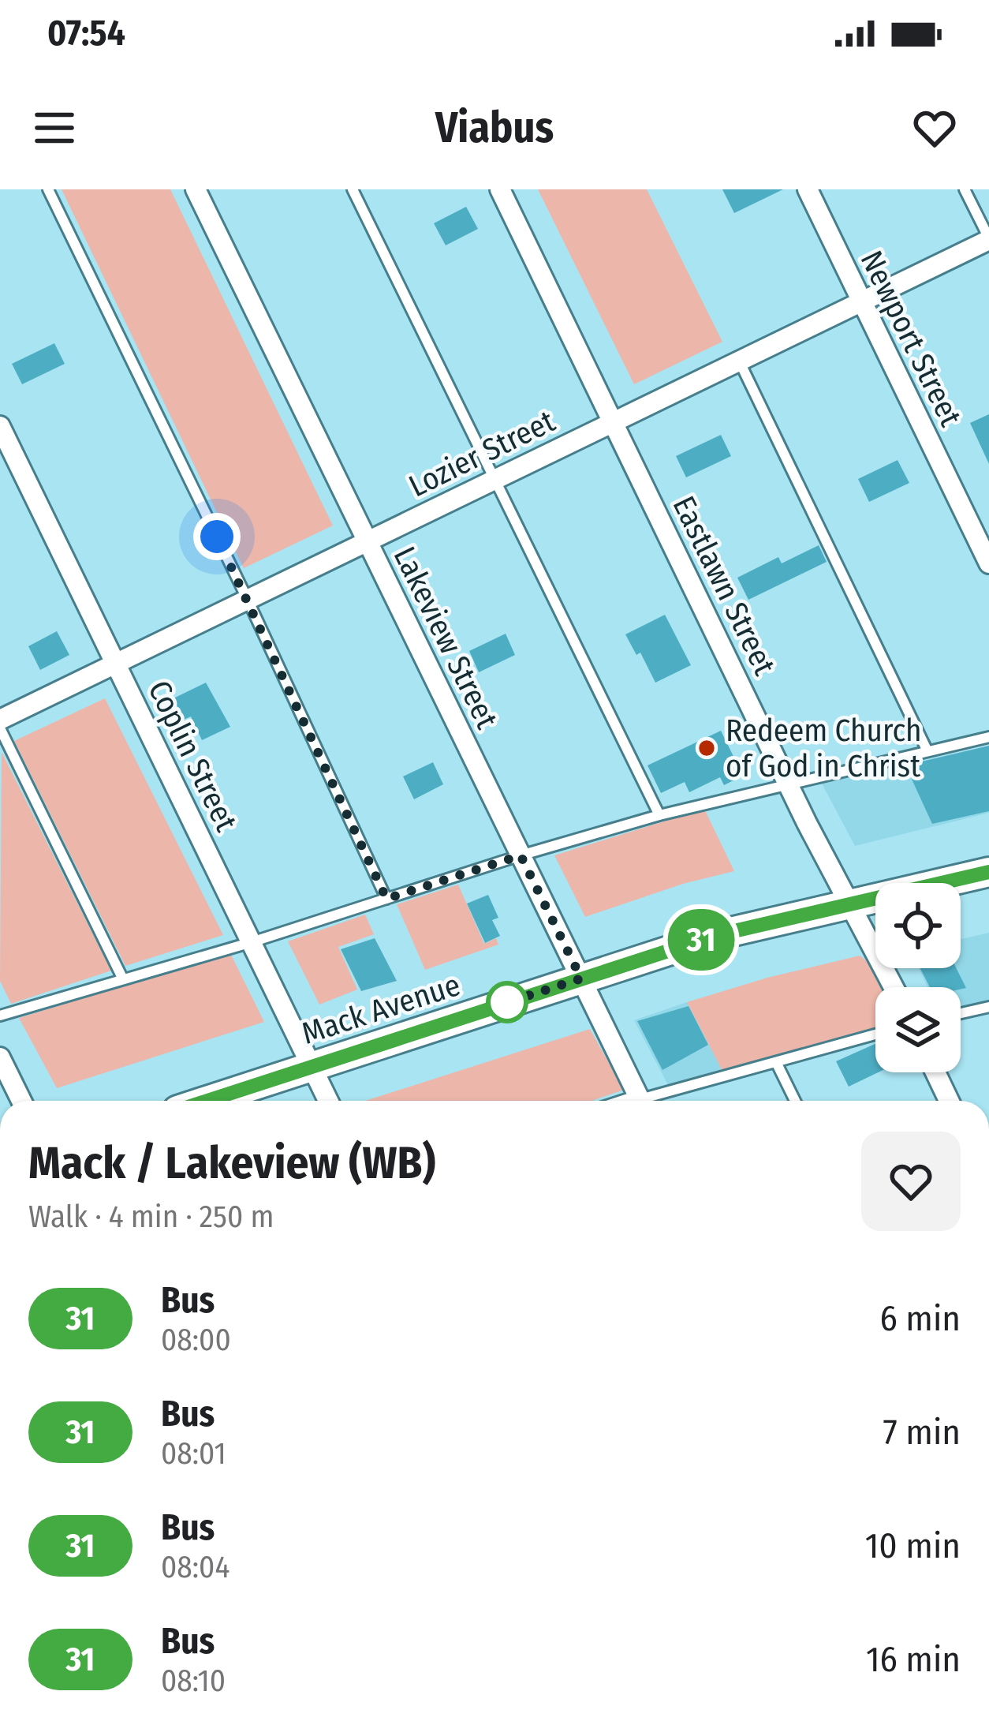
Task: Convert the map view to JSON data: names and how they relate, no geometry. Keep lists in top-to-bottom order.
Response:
{
  "streets": {
    "main road": ["Mack Avenue"],
    "street": [
      "Newport Street",
      "Lozier Street",
      "Eastlawn Street",
      "Lakeview Street",
      "Coplin Street"
    ]
  },
  "crossings": [
    ["Newport Street", "Lozier Street"],
    ["Lozier Street", "Eastlawn Street"],
    ["Lozier Street", "Lakeview Street"],
    ["Lozier Street", "Coplin Street"],
    ["Eastlawn Street", "Mack Avenue"],
    ["Lakeview Street", "Mack Avenue"],
    ["Coplin Street", "Mack Avenue"]
  ],
  "places": ["Redeem Church of God in Christ"],
  "lines": ["bus line 31"],
  "page": {
    "status": "07:54",
    "header": "Viabus",
    "on_map": "31",
    "heading": ["Mack / Lakeview (WB)", "Walk · 4 min · 250 m"],
    "list": [
      {
        "mark": "31",
        "name": "Bus",
        "note": "08:00",
        "value": "6 min"
      },
      {
        "mark": "31",
        "name": "Bus",
        "note": "08:01",
        "value": "7 min"
      },
      {
        "mark": "31",
        "name": "Bus",
        "note": "08:04",
        "value": "10 min"
      },
      {
        "mark": "31",
        "name": "Bus",
        "note": "08:10",
        "value": "16 min"
      }
    ]
  }
}
